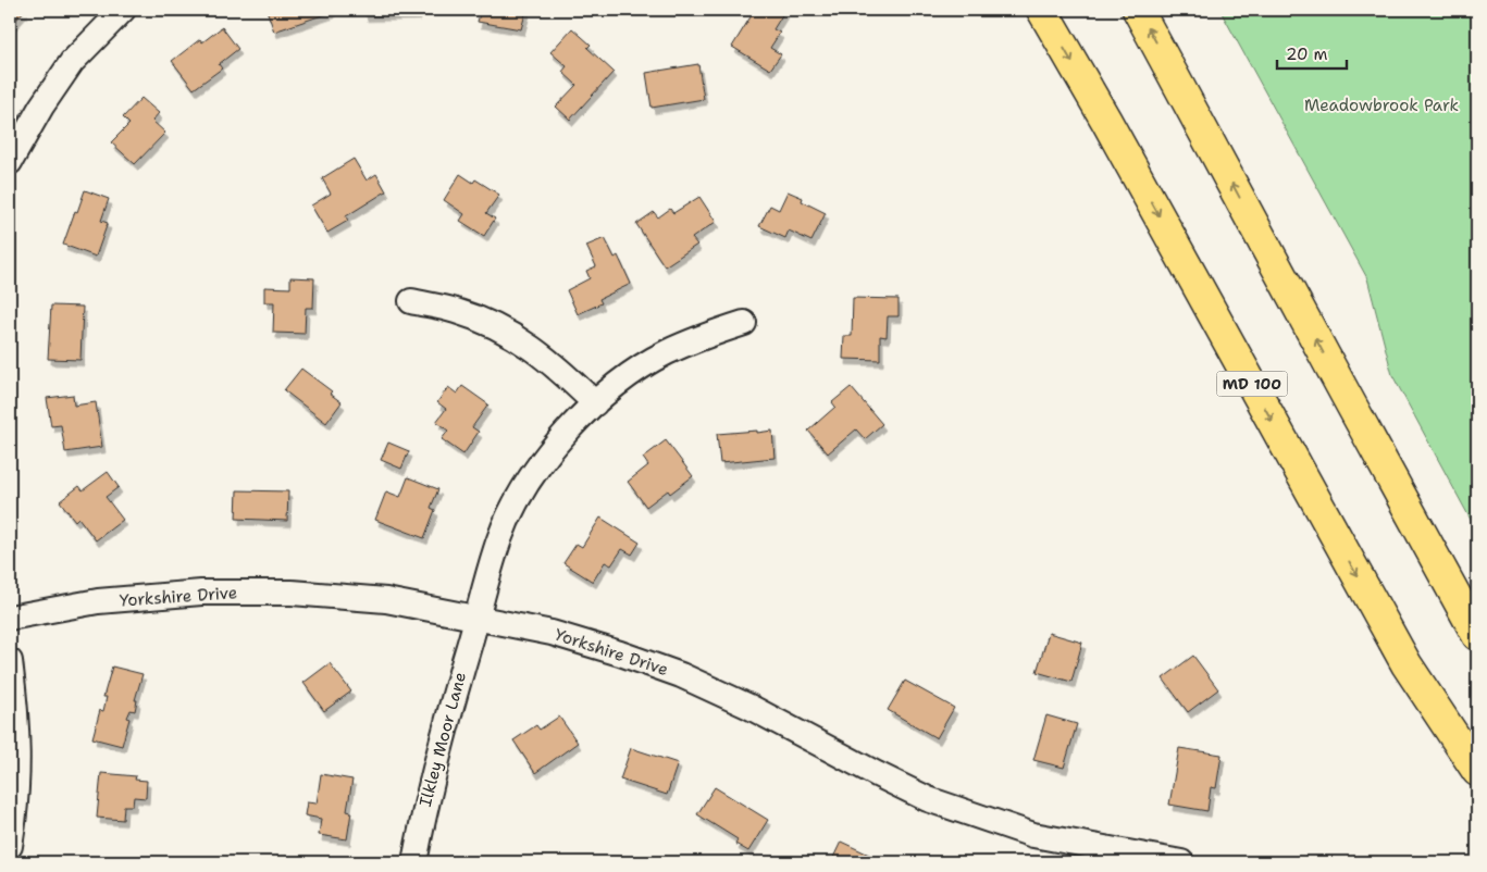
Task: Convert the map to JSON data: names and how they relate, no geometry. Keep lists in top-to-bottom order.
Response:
{
  "streets": {
    "highway": ["MD 100"],
    "street": ["Yorkshire Drive", "Ilkley Moor Lane"]
  },
  "crossings": [
    ["Yorkshire Drive", "Ilkley Moor Lane"]
  ],
  "parks": ["Meadowbrook Park"],
  "scale_bar": "20 m"
}
